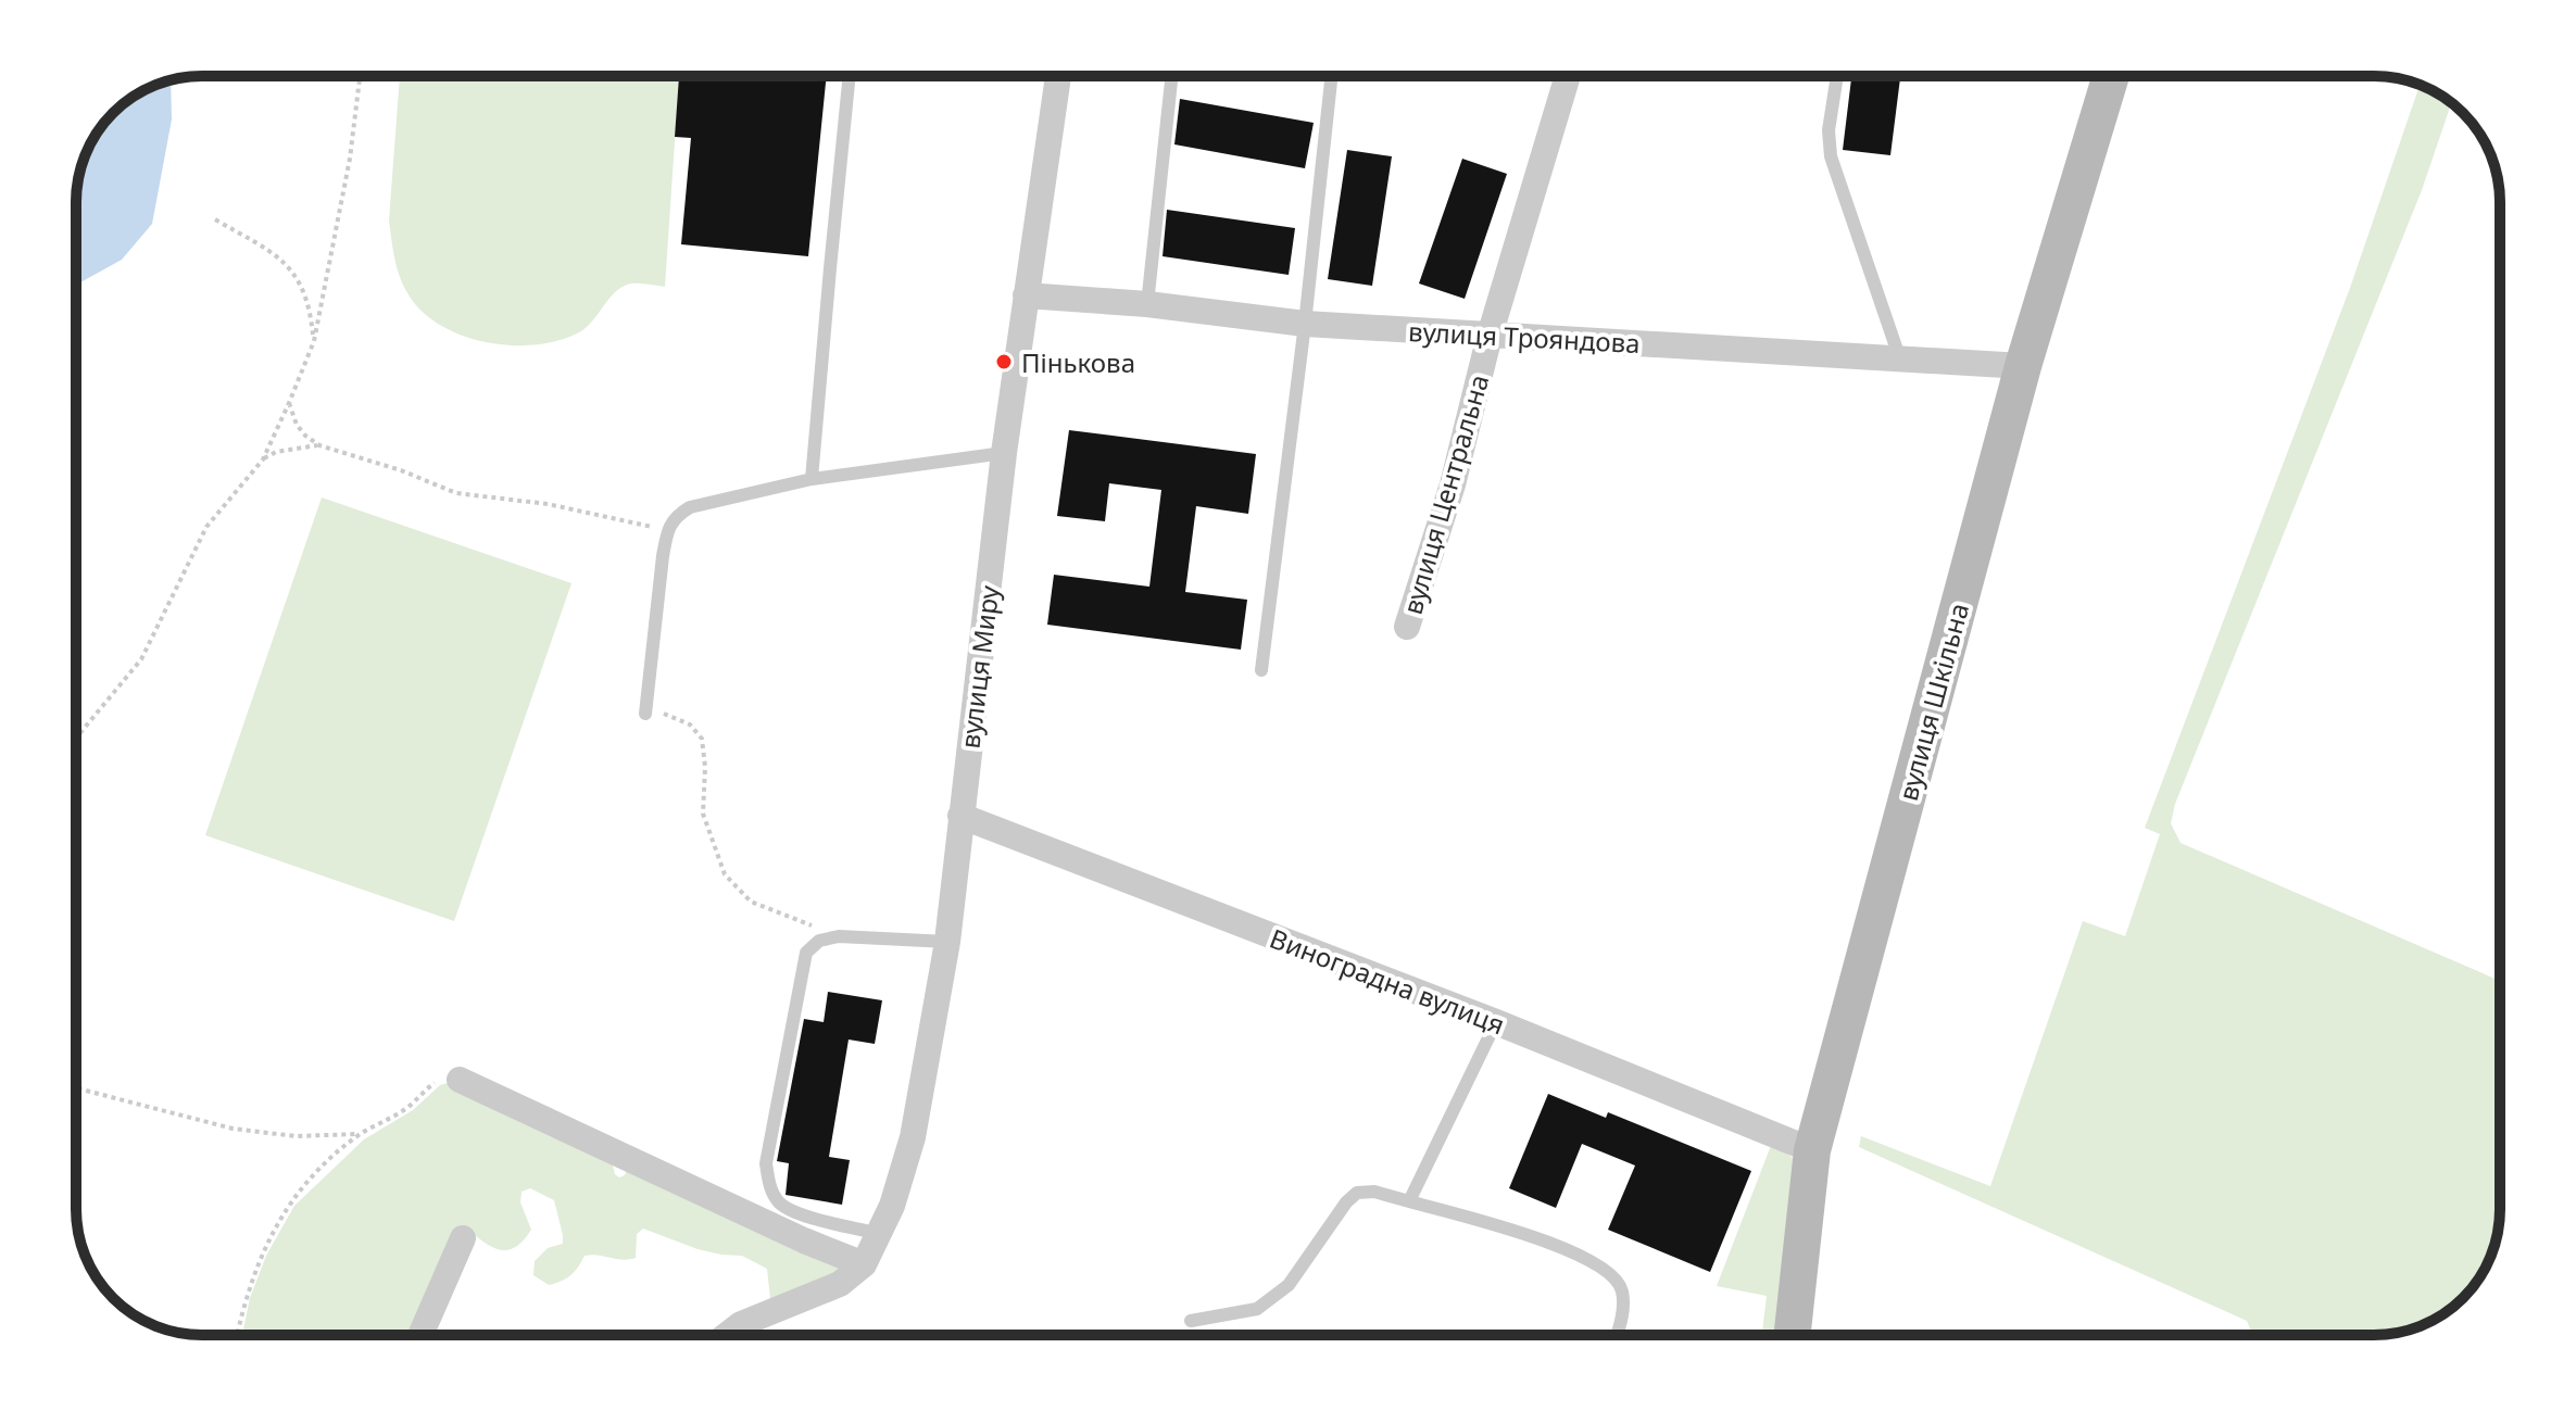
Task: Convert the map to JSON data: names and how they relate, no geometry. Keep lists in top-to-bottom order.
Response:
{
  "streets": {
    "street": [
      "вулиця Трояндова",
      "вулиця Центральна",
      "вулиця Миру",
      "вулиця Шкільна",
      "Виноградна вулиця"
    ]
  },
  "crossings": [
    ["вулиця Трояндова", "вулиця Центральна"],
    ["вулиця Трояндова", "вулиця Миру"],
    ["вулиця Трояндова", "вулиця Шкільна"],
    ["вулиця Миру", "Виноградна вулиця"],
    ["вулиця Шкільна", "Виноградна вулиця"]
  ],
  "places": ["Пінькова"]
}
